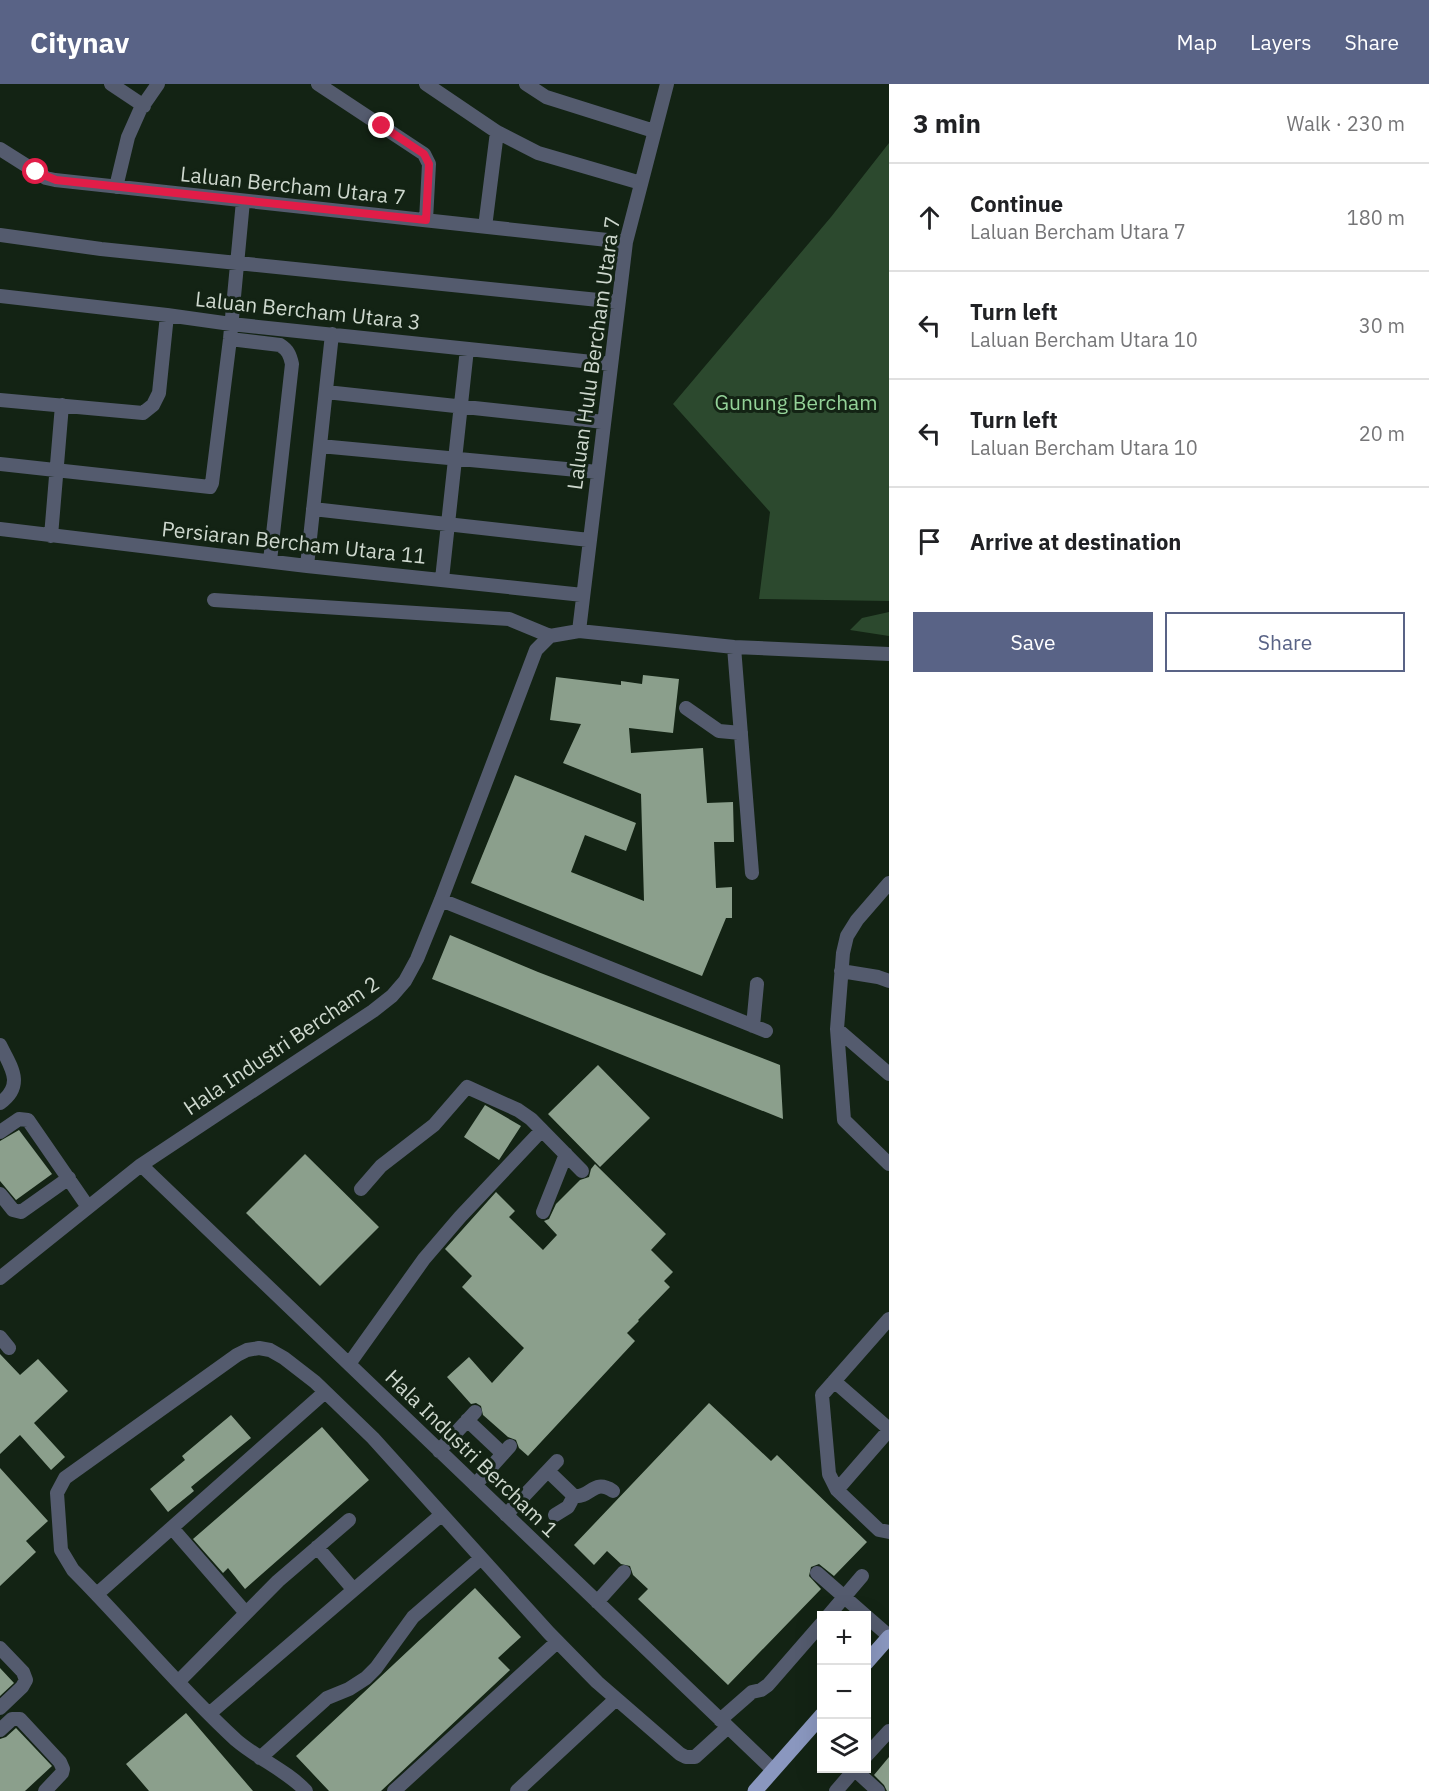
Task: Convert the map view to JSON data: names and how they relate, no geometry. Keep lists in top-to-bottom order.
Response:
{
  "streets": {
    "street": [
      "Laluan Bercham Utara 7",
      "Laluan Bercham Utara 3",
      "Laluan Hulu Bercham Utara 7",
      "Persiaran Bercham Utara 11",
      "Hala Industri Bercham 2",
      "Hala Industri Bercham 1"
    ]
  },
  "crossings": [
    ["Laluan Bercham Utara 7", "Laluan Hulu Bercham Utara 7"],
    ["Laluan Bercham Utara 3", "Laluan Hulu Bercham Utara 7"],
    ["Laluan Hulu Bercham Utara 7", "Persiaran Bercham Utara 11"],
    ["Hala Industri Bercham 2", "Hala Industri Bercham 1"]
  ],
  "parks": ["Gunung Bercham"],
  "page": {
    "header": "Citynav",
    "nav": ["Map", "Layers", "Share"],
    "heading": ["3 min", "Walk · 230 m"],
    "list": [
      ["Continue", "Laluan Bercham Utara 7", "180 m"],
      ["Turn left", "Laluan Bercham Utara 10", "30 m"],
      ["Turn left", "Laluan Bercham Utara 10", "20 m"],
      "Arrive at destination"
    ],
    "buttons": ["Save", "Share"],
    "map_buttons": ["+", "−"]
  }
}
